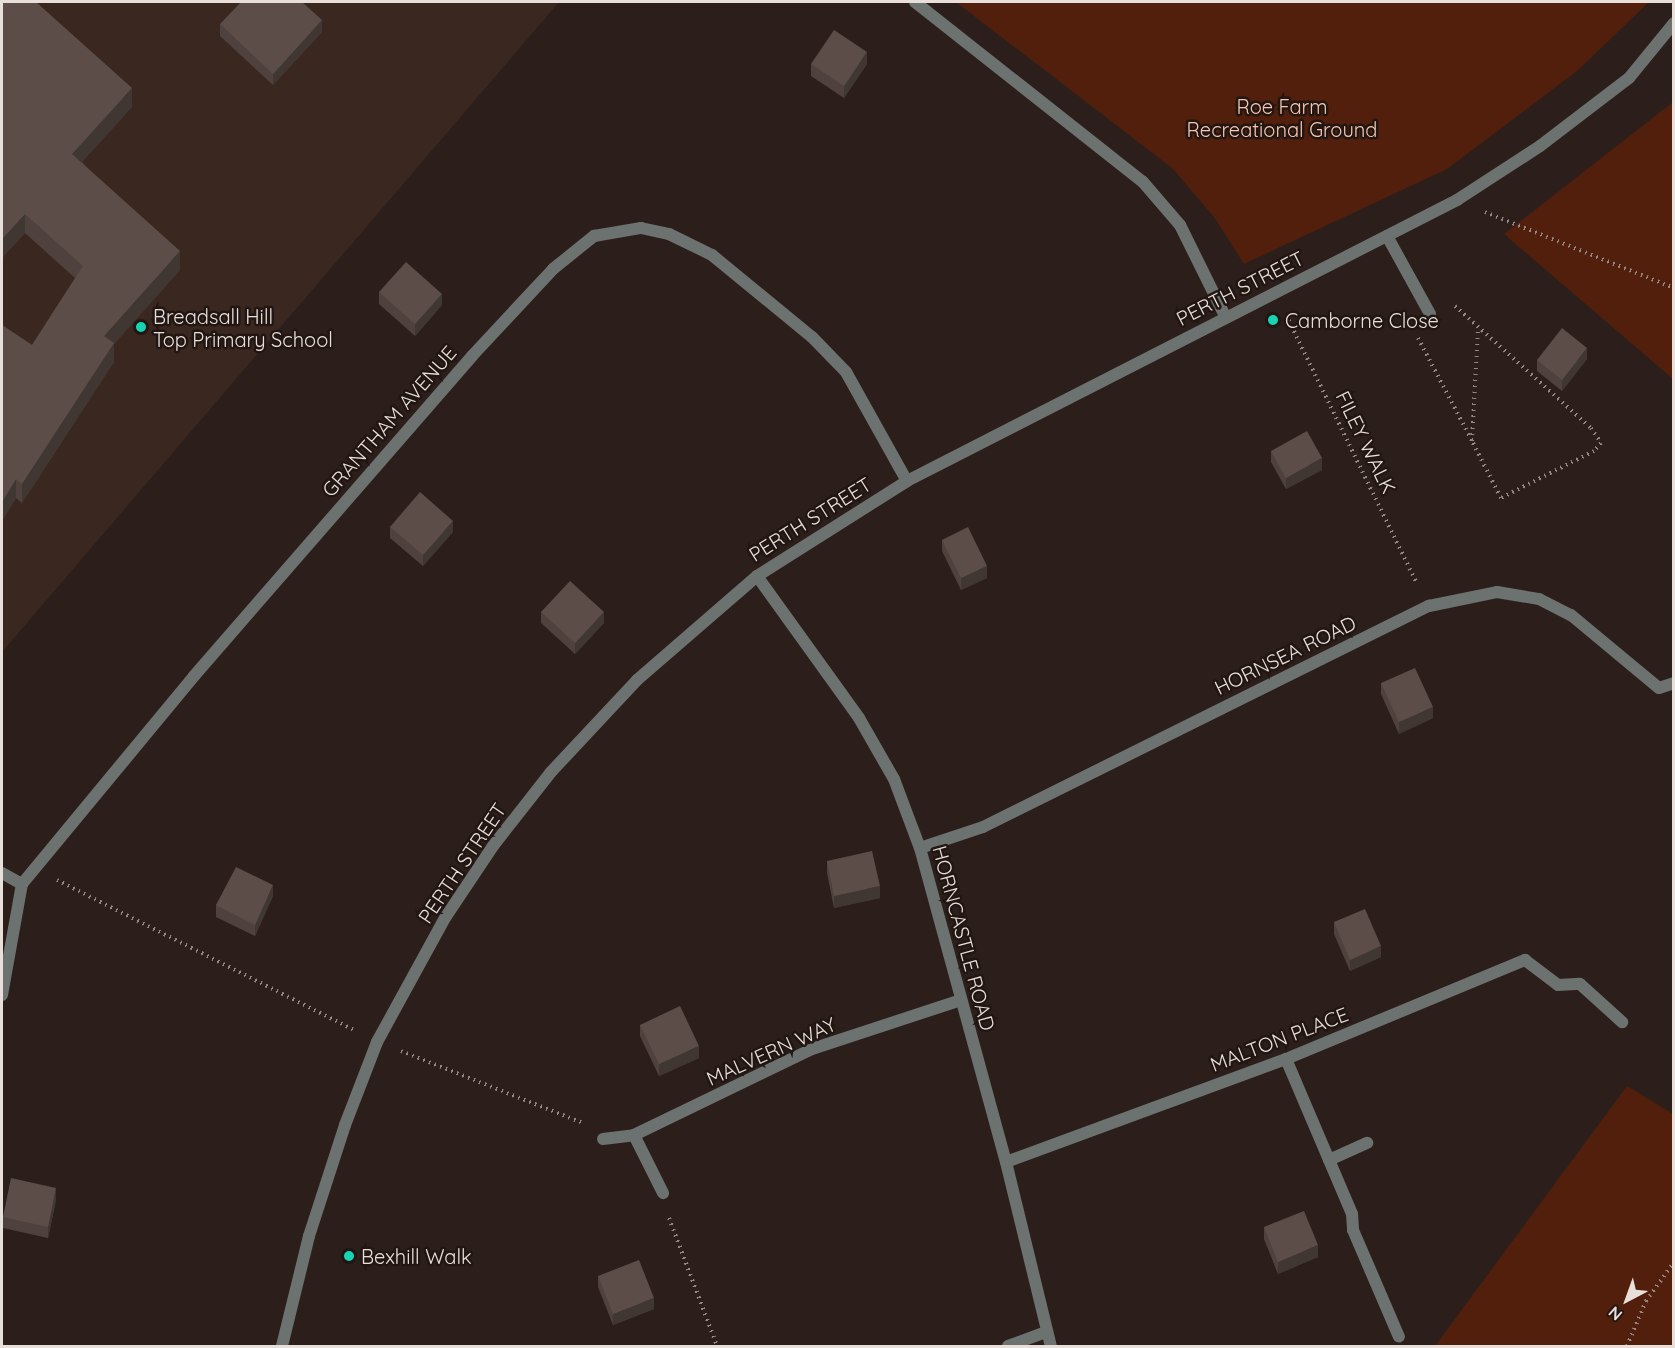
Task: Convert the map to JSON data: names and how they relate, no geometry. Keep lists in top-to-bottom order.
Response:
{
  "streets": {
    "street": [
      "PERTH STREET",
      "GRANTHAM AVENUE",
      "HORNSEA ROAD",
      "HORNCASTLE ROAD",
      "MALTON PLACE",
      "MALVERN WAY"
    ],
    "path": ["FILEY WALK"]
  },
  "crossings": [
    ["PERTH STREET", "GRANTHAM AVENUE"],
    ["PERTH STREET", "FILEY WALK"],
    ["PERTH STREET", "HORNCASTLE ROAD"],
    ["FILEY WALK", "HORNSEA ROAD"],
    ["HORNSEA ROAD", "HORNCASTLE ROAD"],
    ["HORNCASTLE ROAD", "MALTON PLACE"],
    ["HORNCASTLE ROAD", "MALVERN WAY"]
  ],
  "parks": ["Roe Farm Recreational Ground"],
  "places": ["Camborne Close", "Breadsall Hill Top Primary School", "Bexhill Walk"],
  "north": "bottom left"
}
